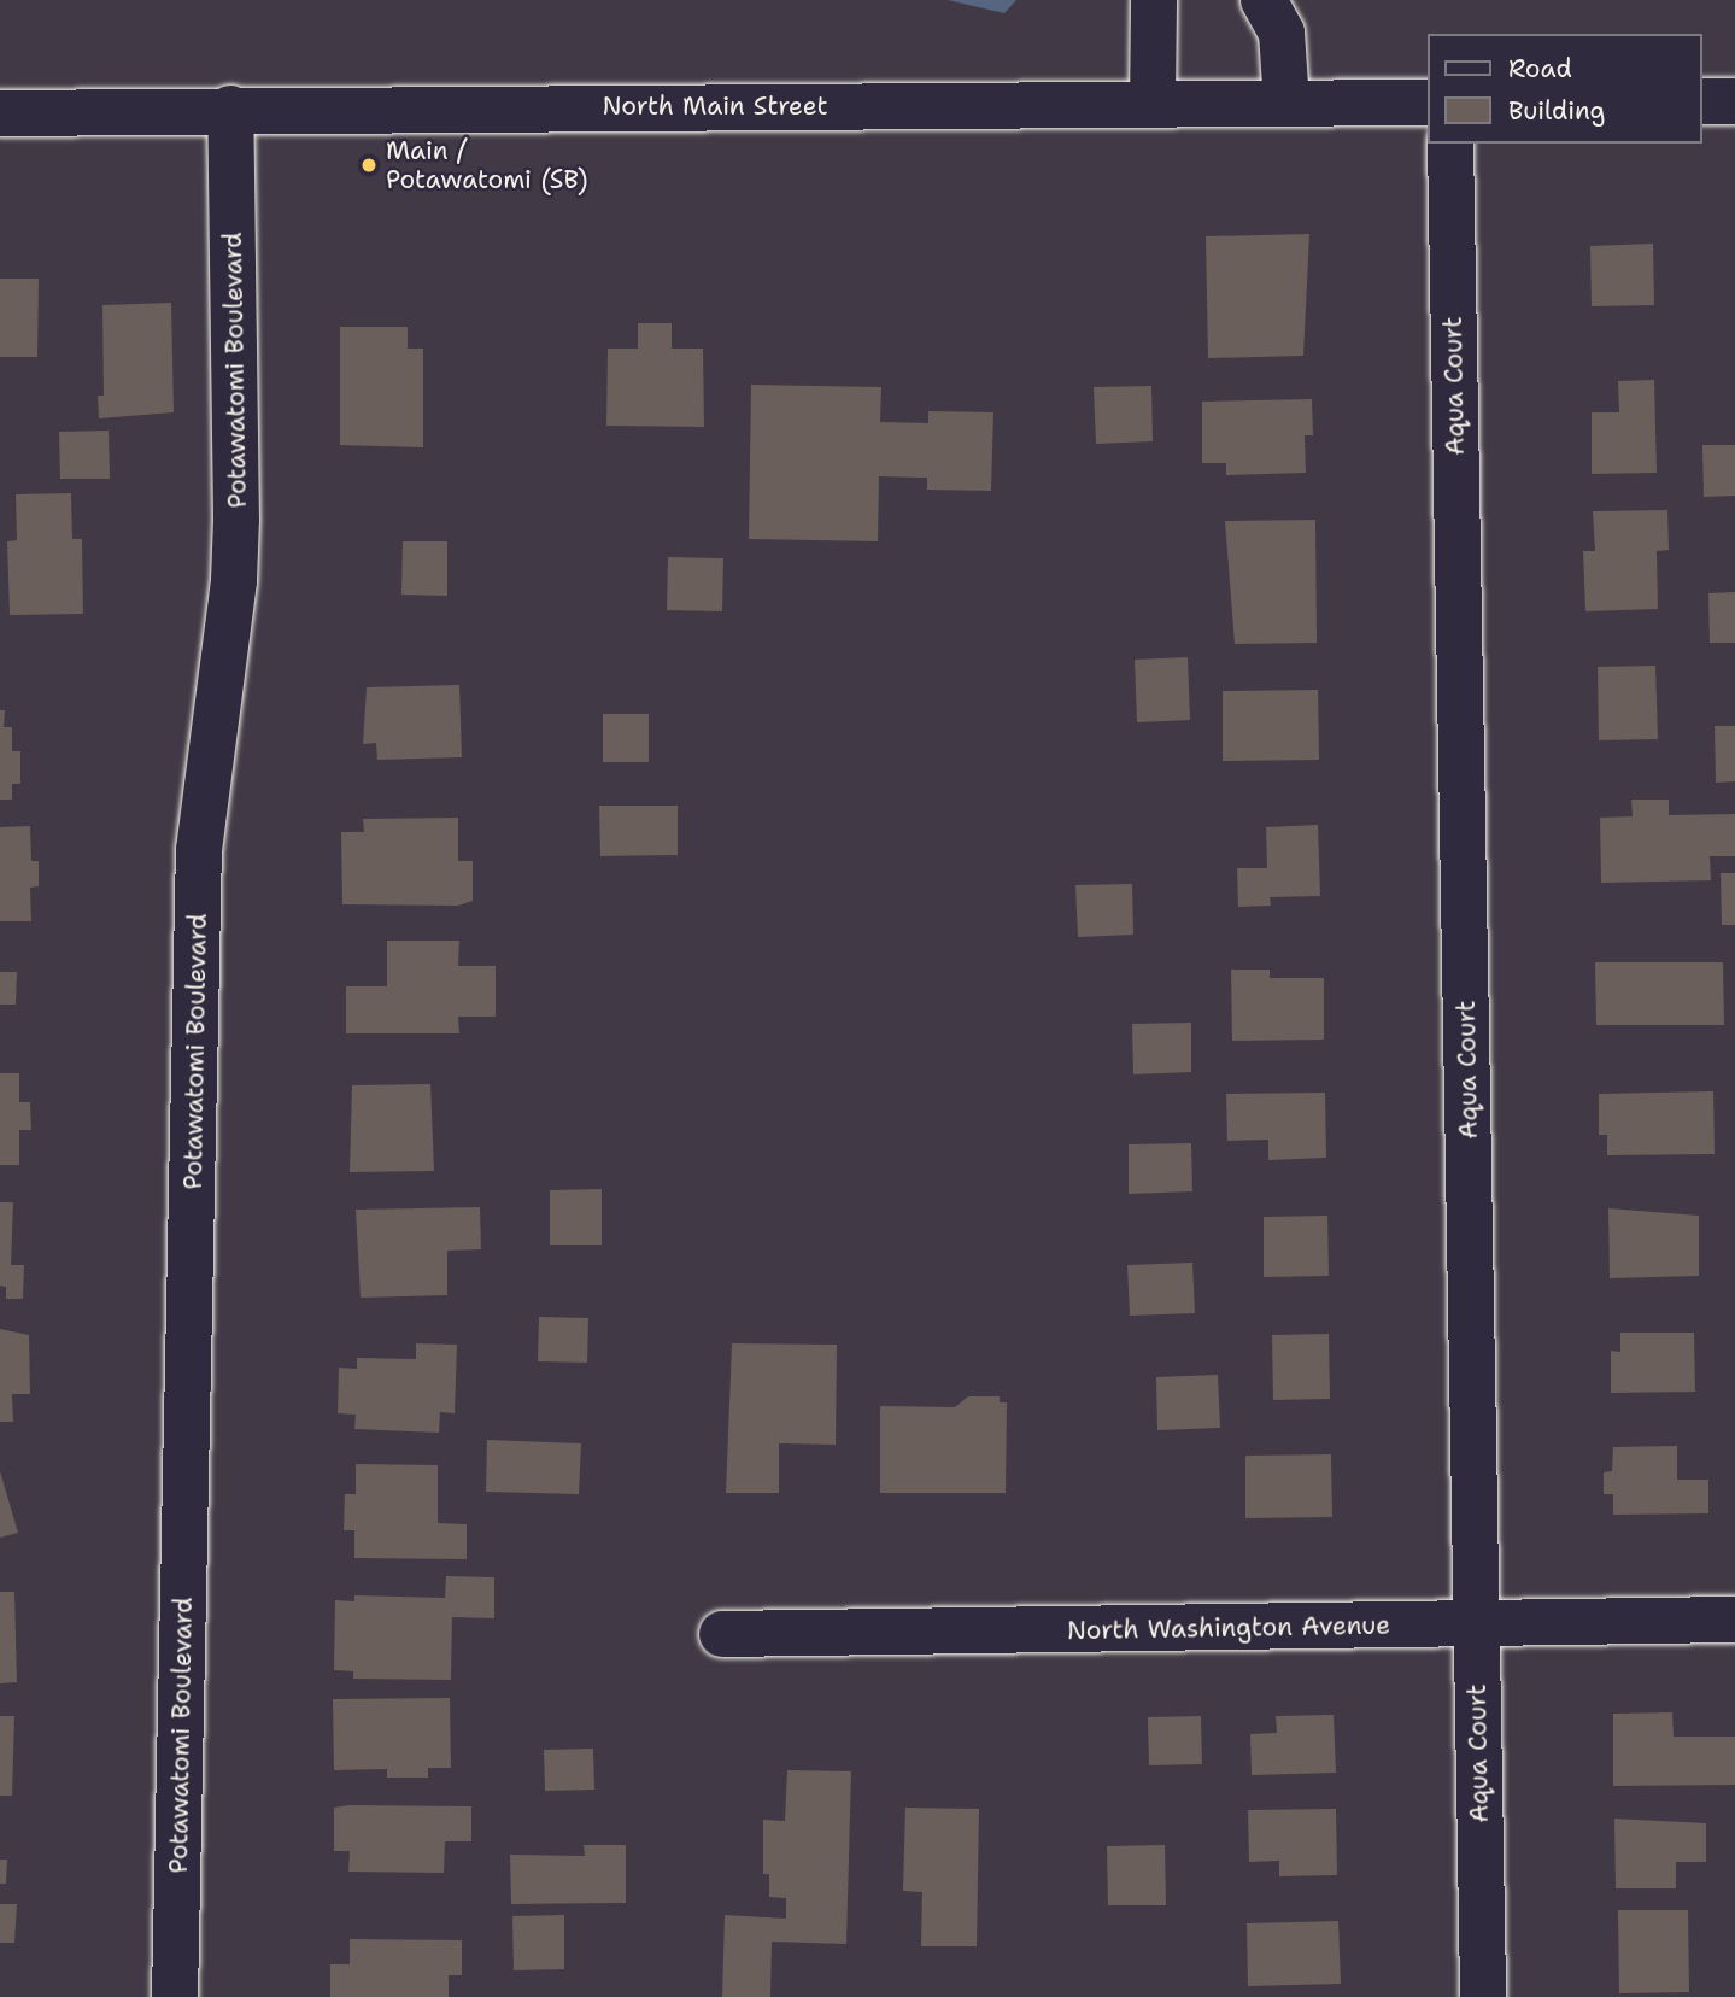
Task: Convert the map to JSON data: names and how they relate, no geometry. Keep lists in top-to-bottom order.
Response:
{
  "streets": {
    "street": [
      "North Main Street",
      "Potawatomi Boulevard",
      "Aqua Court",
      "North Washington Avenue"
    ]
  },
  "crossings": [
    ["North Main Street", "Potawatomi Boulevard"],
    ["Aqua Court", "North Washington Avenue"]
  ],
  "places": ["Main / Potawatomi (SB)"],
  "legend": ["Road", "Building"]
}
